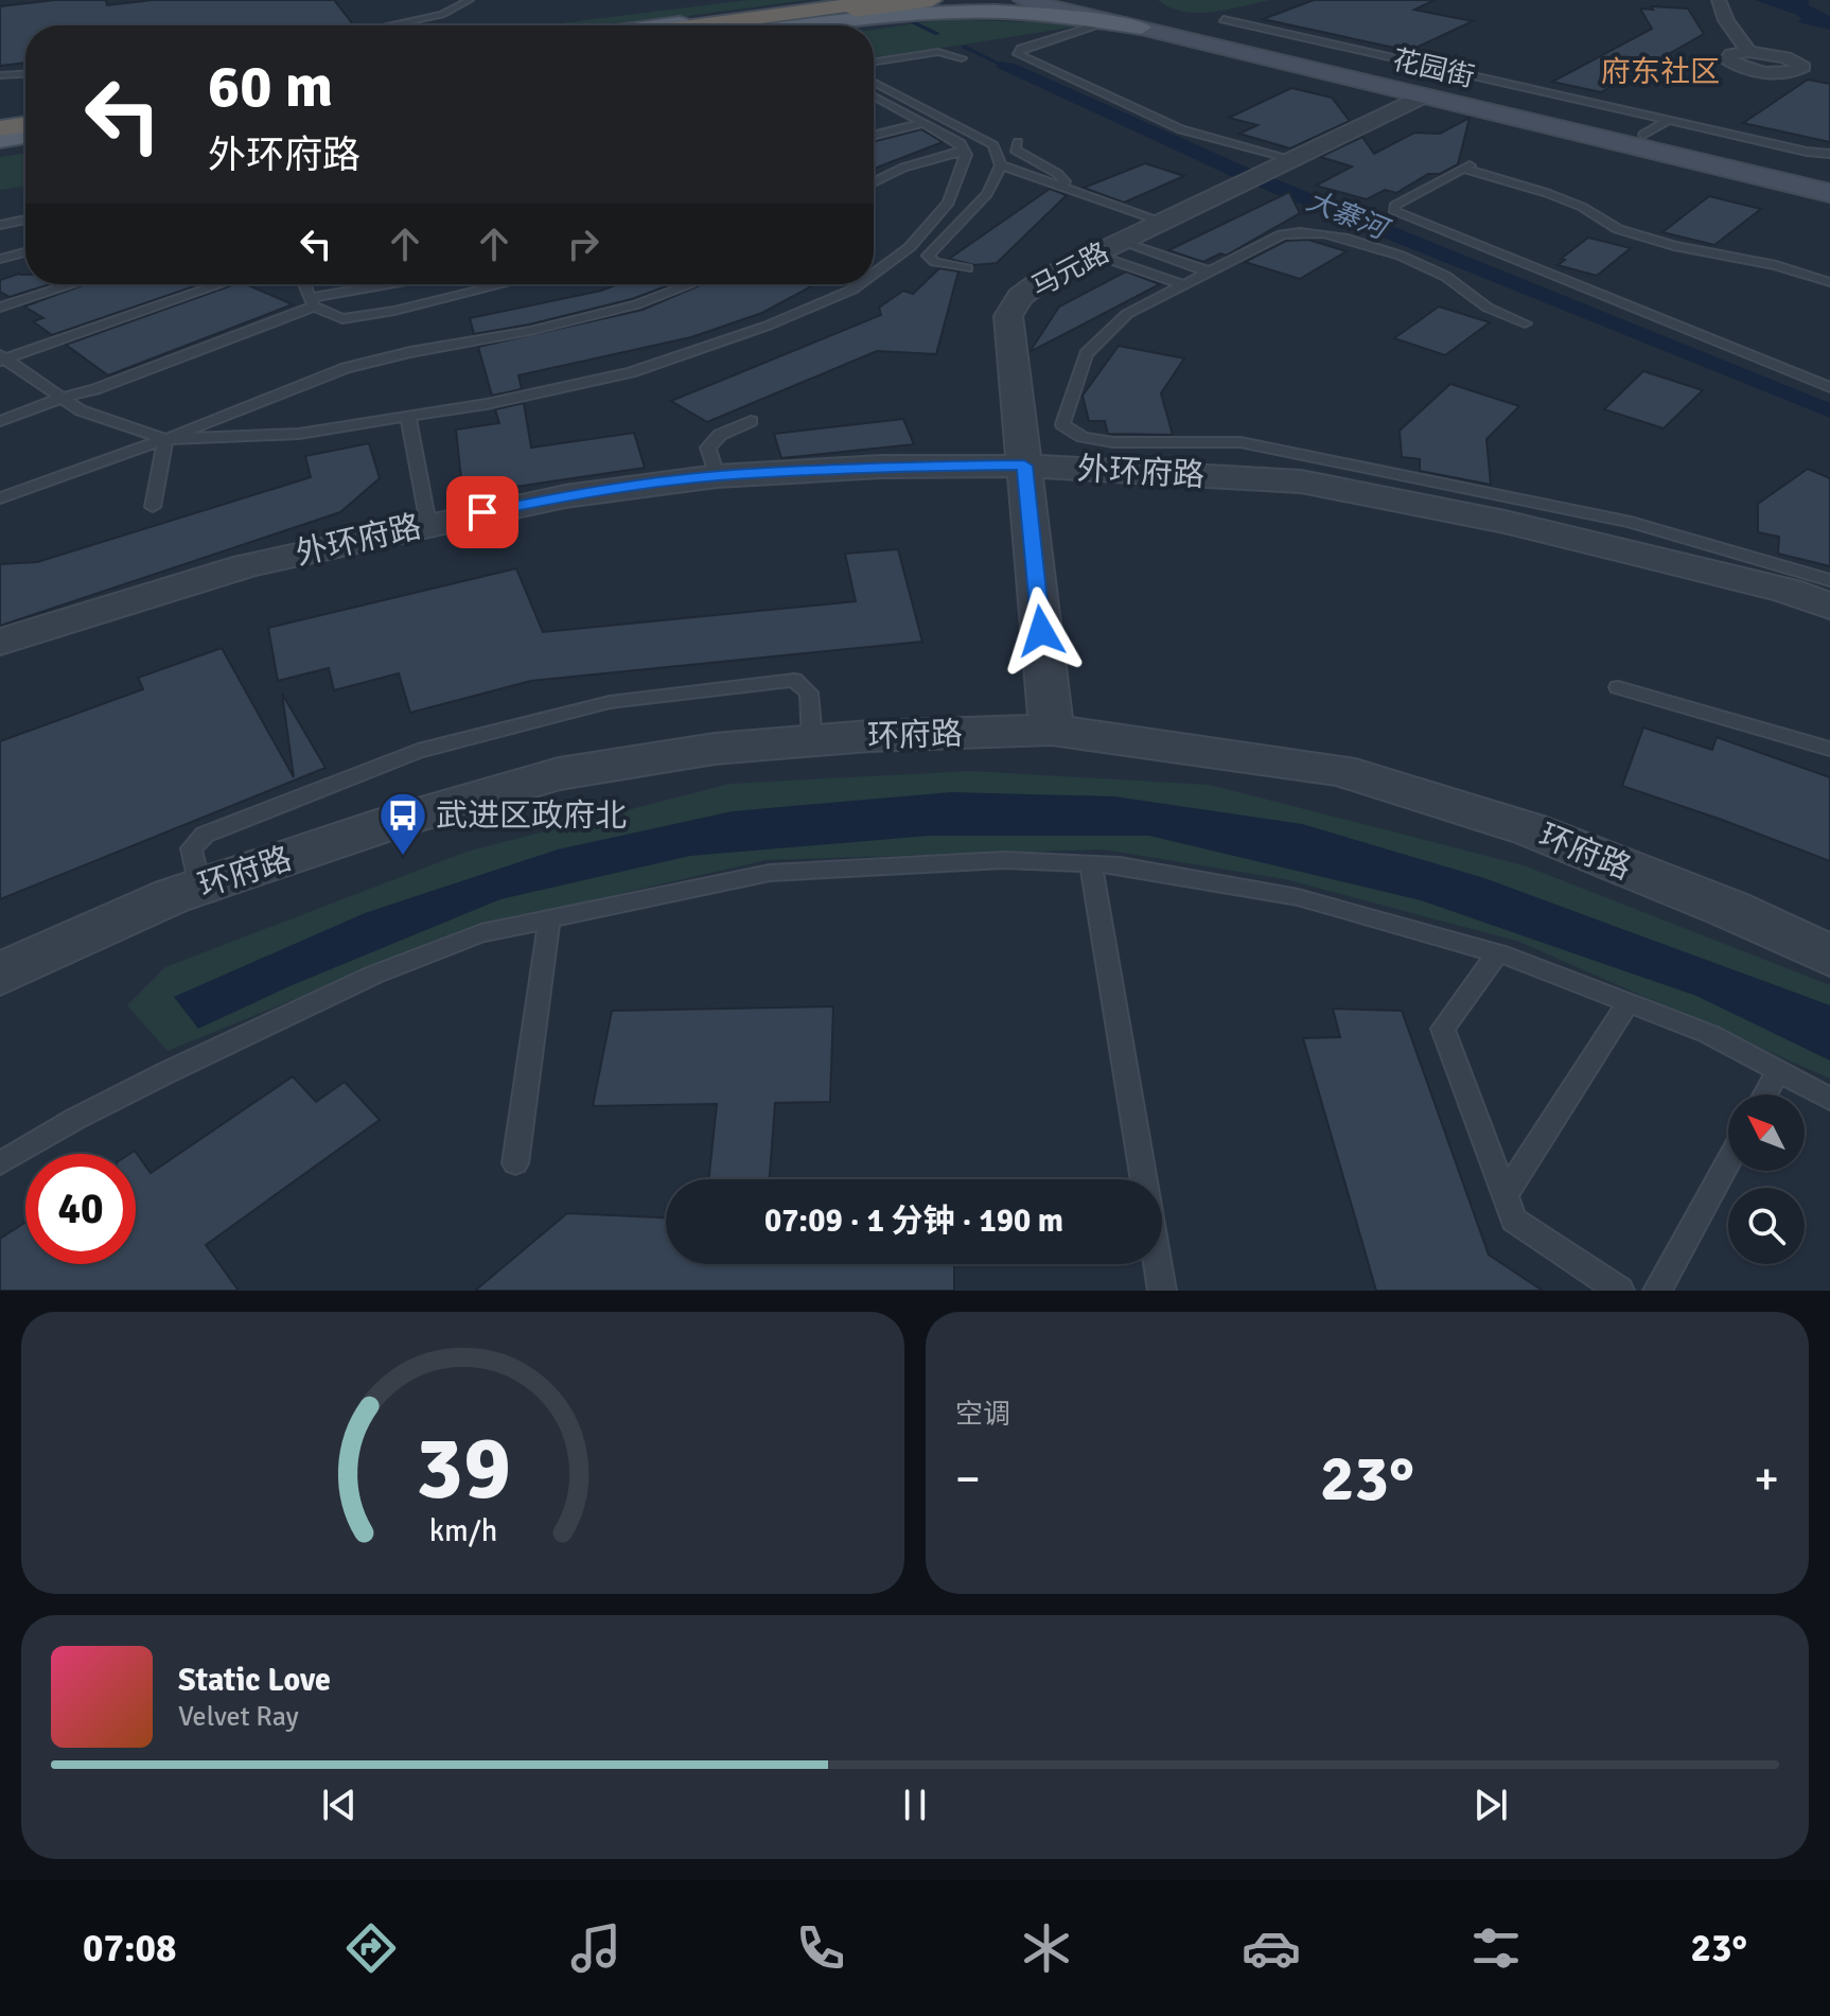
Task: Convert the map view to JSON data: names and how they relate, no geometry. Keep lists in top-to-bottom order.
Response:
{
  "streets": {
    "main road": ["花园街"],
    "street": ["马元路", "外环府路", "环府路"]
  },
  "crossings": [
    ["花园街", "马元路"],
    ["马元路", "外环府路"],
    ["马元路", "环府路"]
  ],
  "districts": ["府东社区"],
  "water": ["大寨河"],
  "places": {
    "bus stop": ["武进区政府北"]
  },
  "north": "top left",
  "page": {
    "turn": ["60 m", "外环府路"],
    "limit": "40",
    "trip": "07:09 · 1 分钟 · 190 m",
    "tile": "空调",
    "heat": ["−", "23°", "+"],
    "song": ["Static Love", "Velvet Ray"],
    "tabs": ["07:08", "23°"],
    "gauge": ["39", "km/h"]
  }
}
